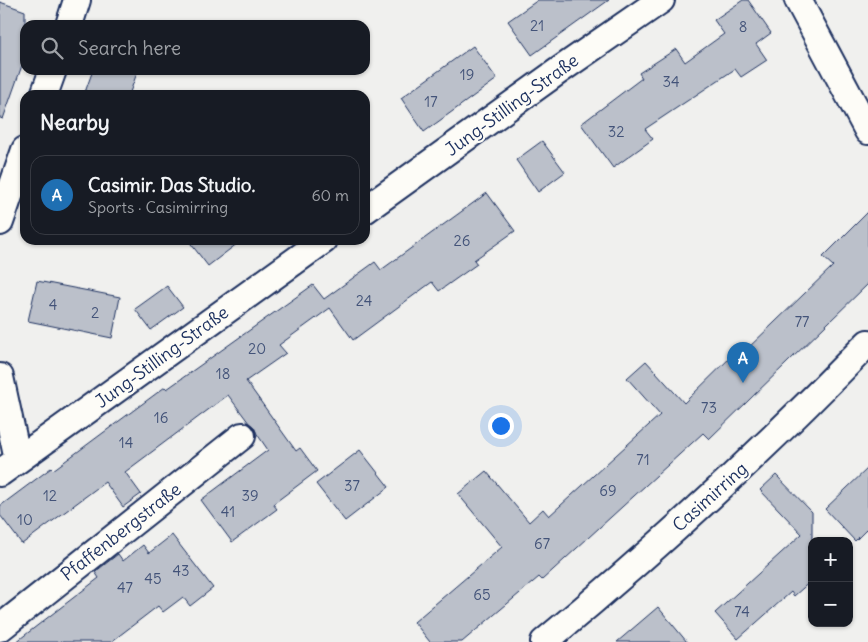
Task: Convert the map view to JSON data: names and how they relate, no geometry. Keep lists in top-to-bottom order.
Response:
{
  "streets": {
    "street": ["Jung-Stilling-Straße", "Casimirring", "Pfaffenbergstraße"]
  },
  "house_numbers": [
    "21",
    "8",
    "19",
    "34",
    "17",
    "32",
    "26",
    "24",
    "4",
    "2",
    "77",
    "20",
    "18",
    "73",
    "16",
    "14",
    "71",
    "37",
    "69",
    "12",
    "39",
    "41",
    "10",
    "67",
    "43",
    "45",
    "47",
    "65",
    "74"
  ],
  "page": {
    "search": "Search here",
    "heading": "Nearby",
    "list": [
      {
        "mark": "A",
        "name": "Casimir. Das Studio.",
        "note": "Sports · Casimirring",
        "value": "60 m"
      }
    ],
    "pins": "A",
    "map_buttons": ["+", "−"]
  }
}
